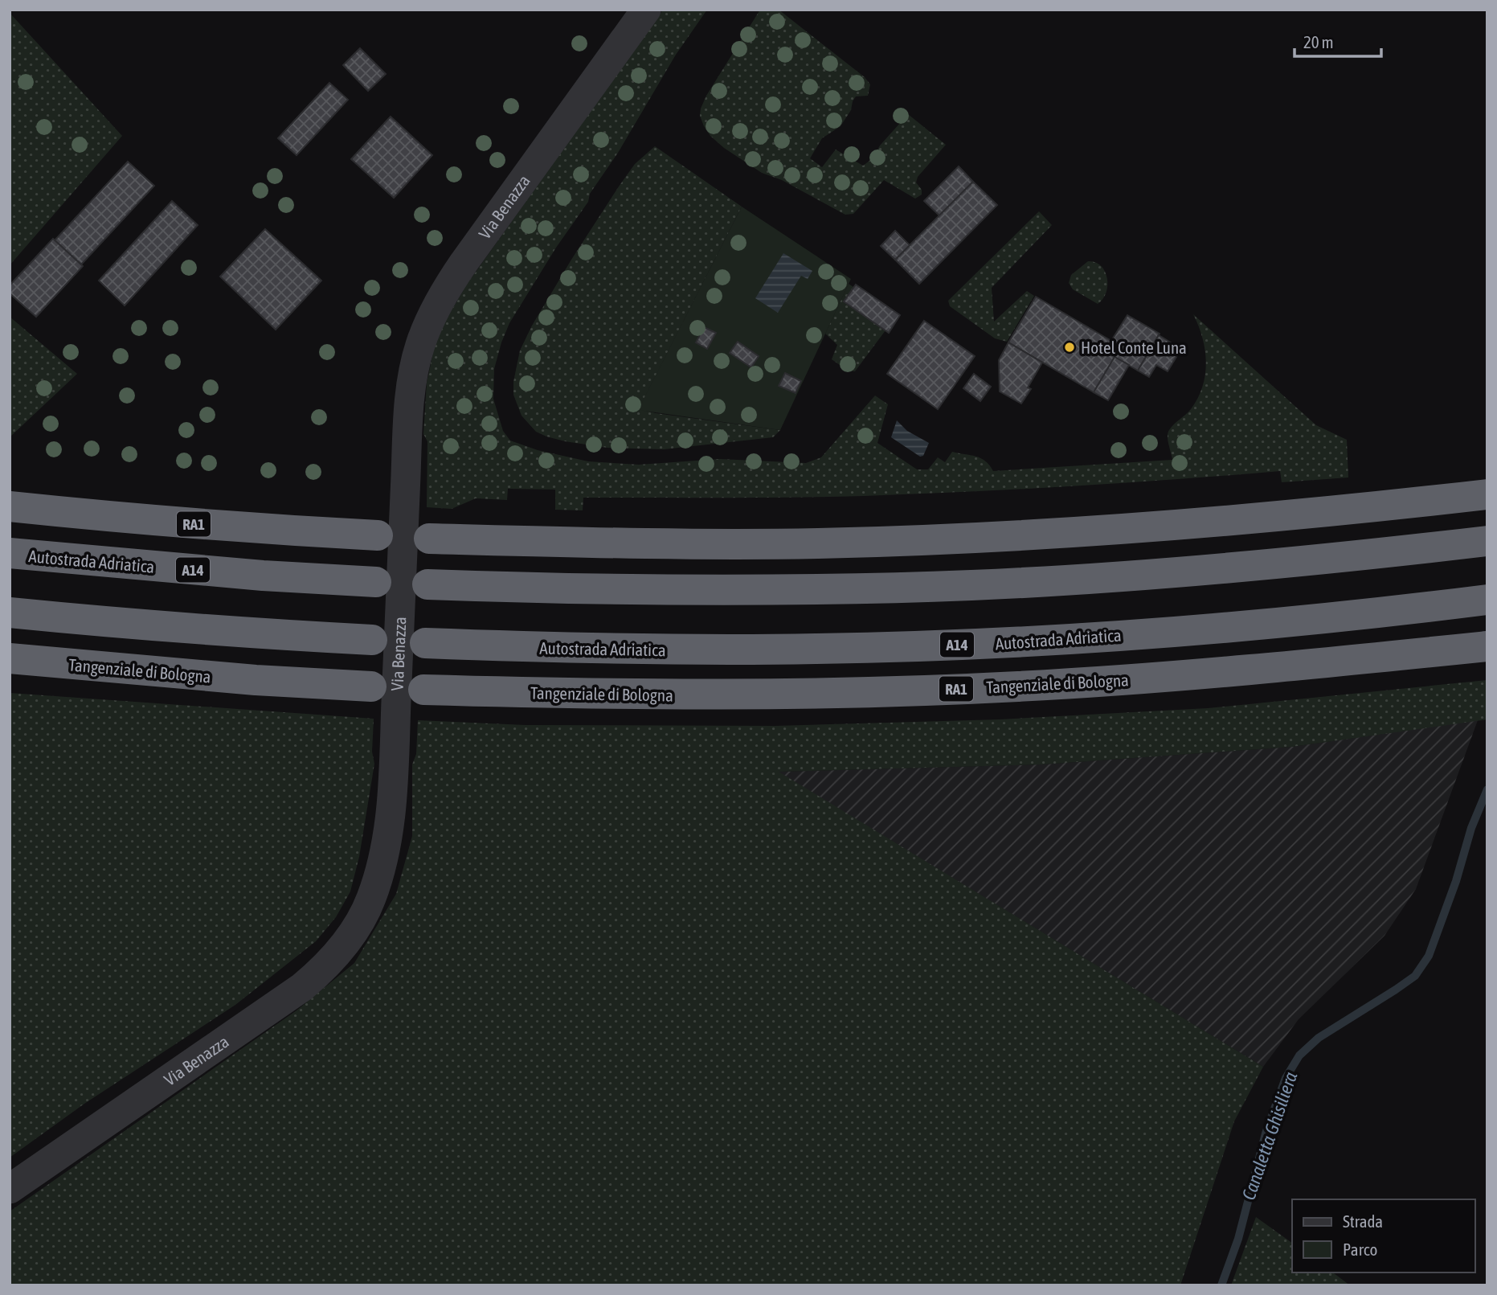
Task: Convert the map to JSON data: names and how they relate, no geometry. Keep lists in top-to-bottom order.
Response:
{
  "streets": {
    "highway": [
      "RA1",
      "Autostrada Adriatica",
      "A14",
      "Tangenziale di Bologna"
    ],
    "street": ["Via Benazza"]
  },
  "water": ["Canaletta Ghisiliera"],
  "places": ["Hotel Conte Luna"],
  "legend": ["Strada", "Parco"],
  "scale_bar": "20 m"
}
